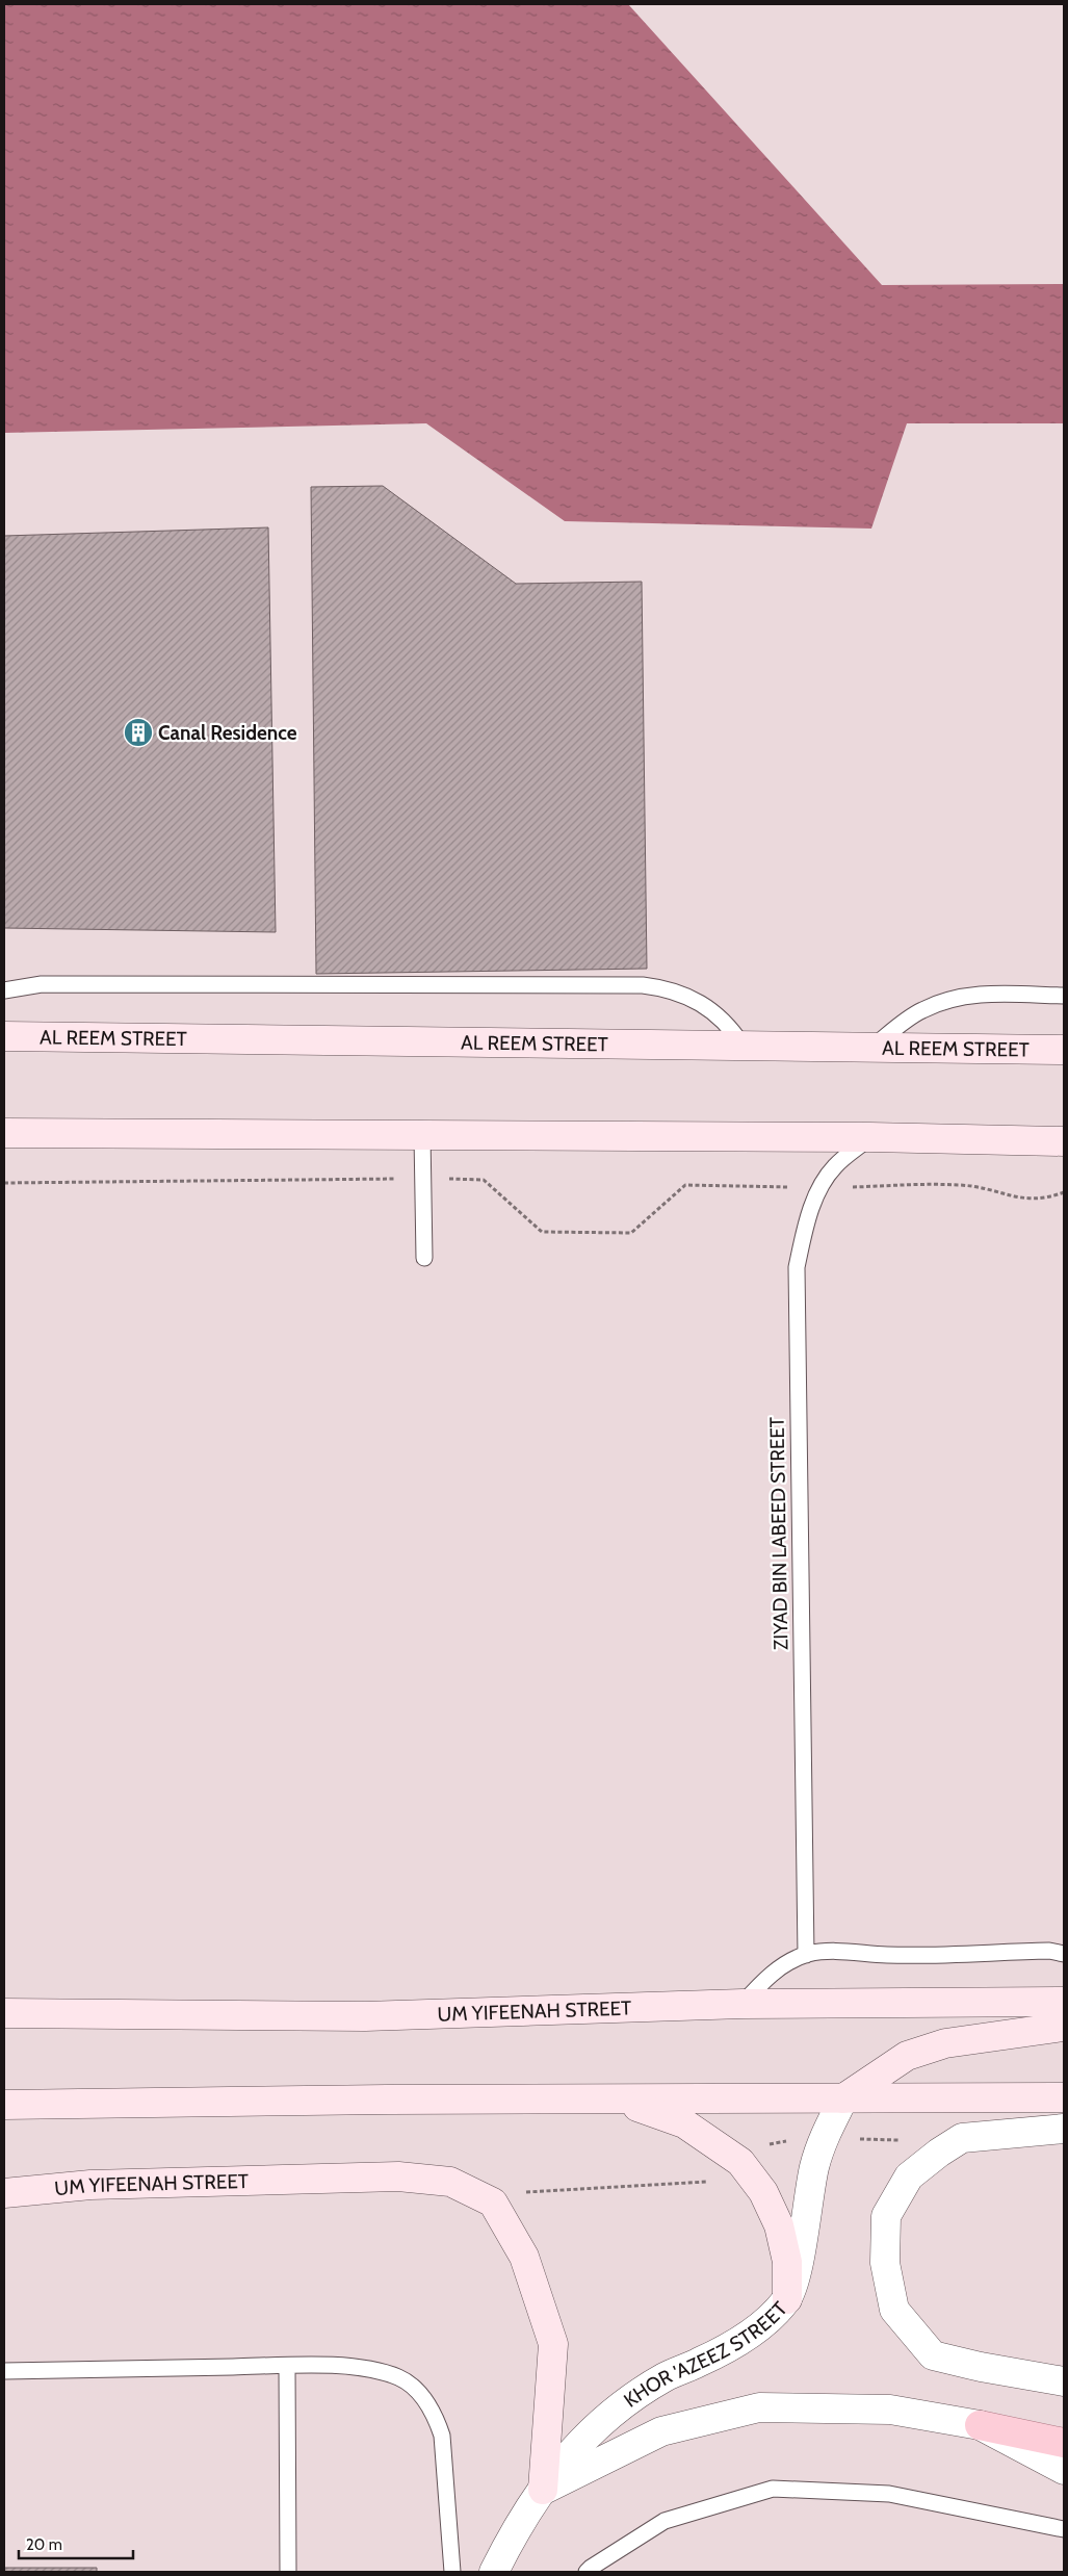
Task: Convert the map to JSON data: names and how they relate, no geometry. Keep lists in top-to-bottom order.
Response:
{
  "streets": {
    "main road": ["AL REEM STREET", "UM YIFEENAH STREET"],
    "street": ["KHOR 'AZEEZ STREET"],
    "lane": ["ZIYAD BIN LABEED STREET"]
  },
  "places": {
    "building": ["Canal Residence"]
  },
  "scale_bar": "20 m"
}
